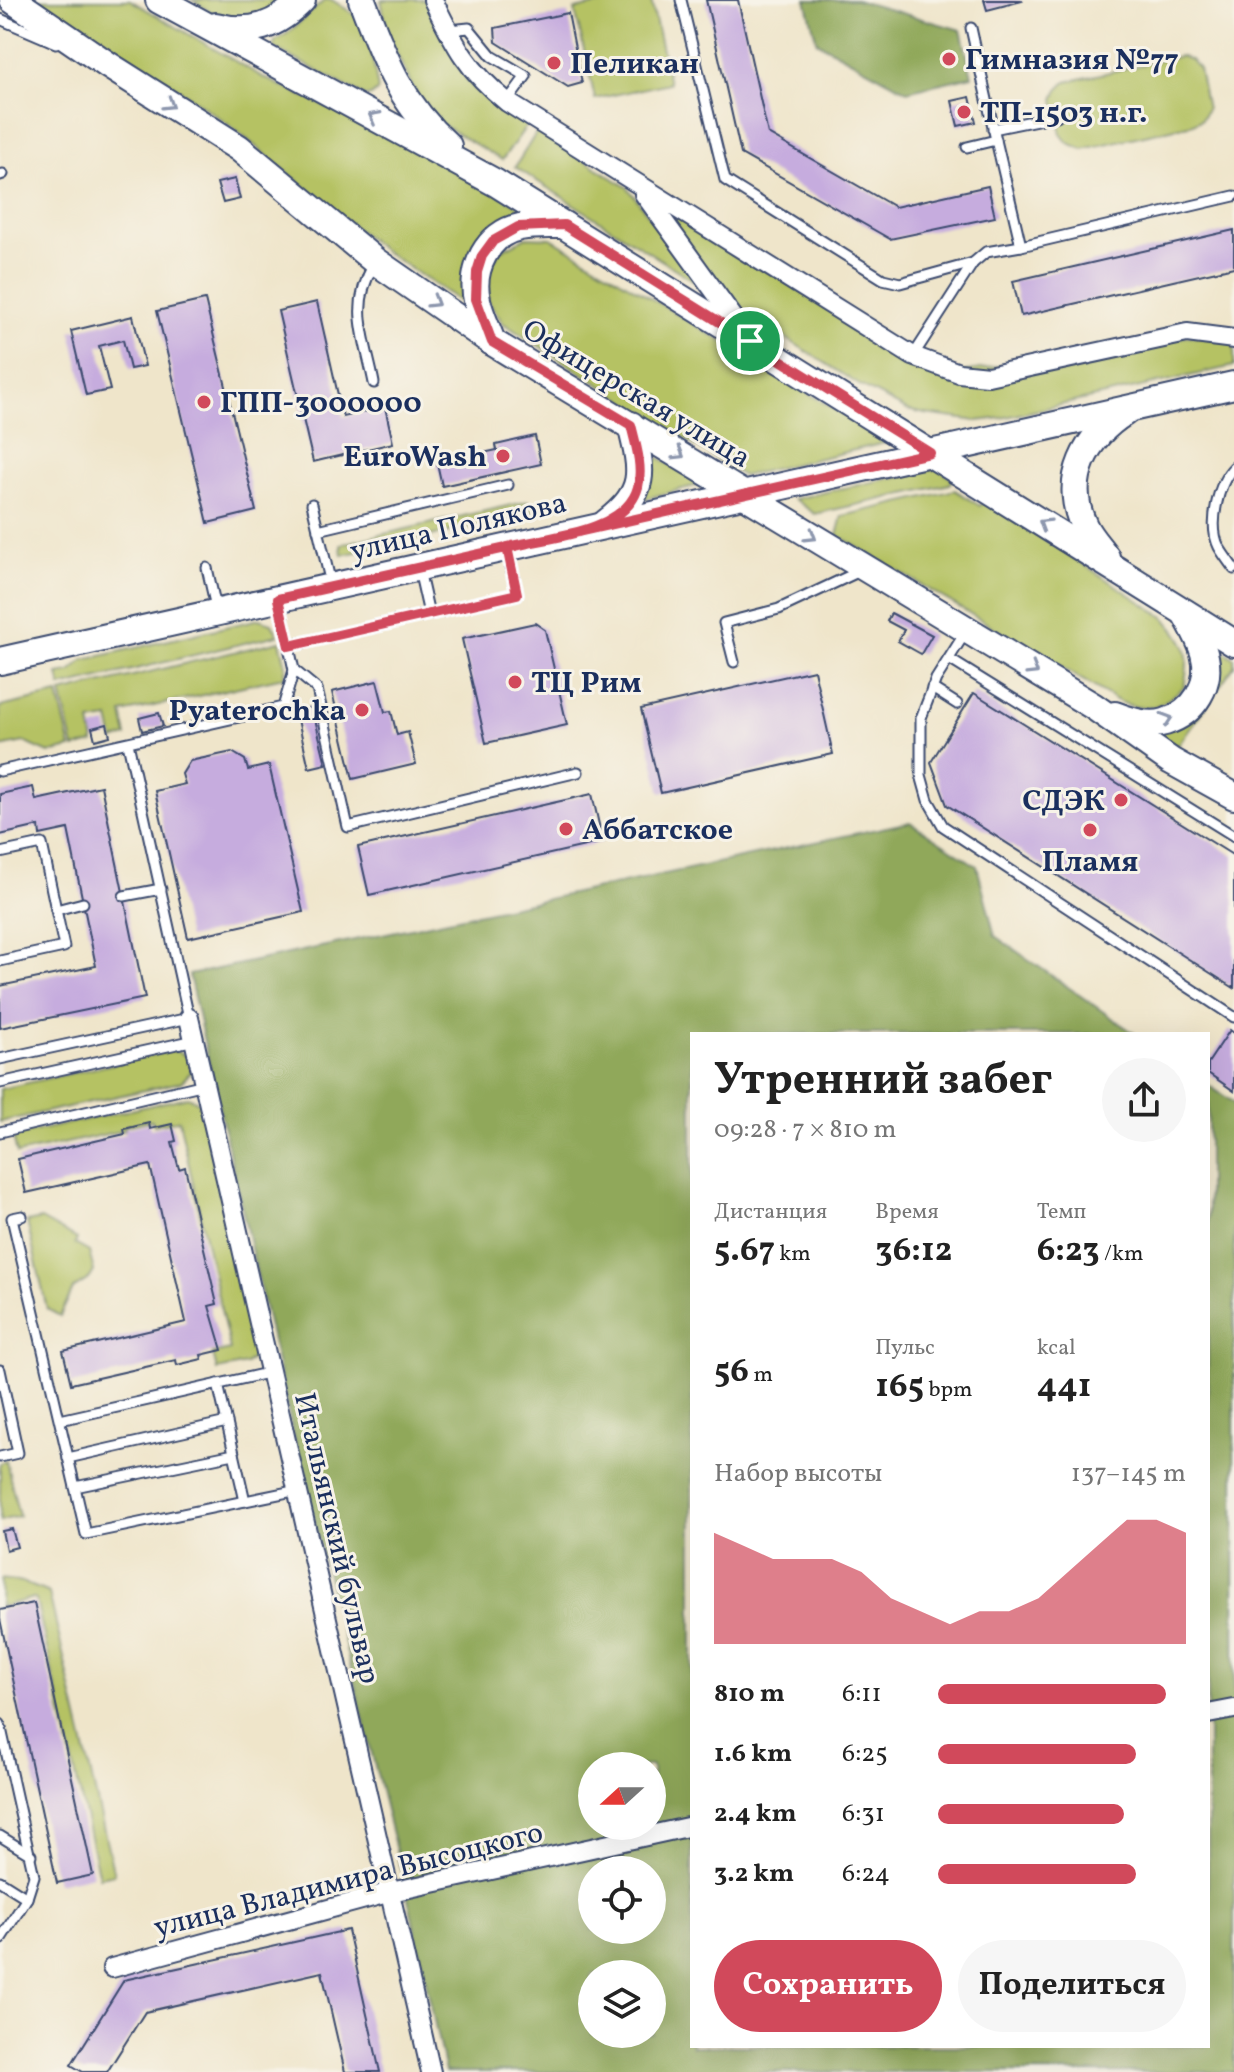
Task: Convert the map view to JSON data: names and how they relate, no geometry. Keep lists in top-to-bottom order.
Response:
{
  "streets": {
    "main road": ["Офицерская улица", "улица Полякова"],
    "street": ["Итальянский бульвар", "улица Владимира Высоцкого"]
  },
  "crossings": [
    ["Офицерская улица", "улица Полякова"],
    ["Итальянский бульвар", "улица Владимира Высоцкого"]
  ],
  "places": [
    "Гимназия №77",
    "Пеликан",
    "ТП-1503 н.г.",
    "ГПП-3000000",
    "EuroWash",
    "ТЦ Рим",
    "Pyaterochka",
    "СДЭК",
    "Аббатское",
    "Пламя"
  ],
  "north": "left",
  "page": {
    "heading": ["Утренний забег", "09:28 · 7 × 810 m"],
    "stats": [
      ["Дистанция", "5.67 km"],
      ["Время", "36:12"],
      ["Темп", "6:23 /km"],
      ["56 m"],
      ["Пульс", "165 bpm"],
      ["kcal", "441"]
    ],
    "chart": ["Набор высоты", "137–145 m"],
    "list": [
      {
        "name": "810 m",
        "note": "6:11"
      },
      {
        "name": "1.6 km",
        "note": "6:25"
      },
      {
        "name": "2.4 km",
        "note": "6:31"
      },
      {
        "name": "3.2 km",
        "note": "6:24"
      }
    ],
    "buttons": ["Сохранить", "Поделиться"]
  }
}
